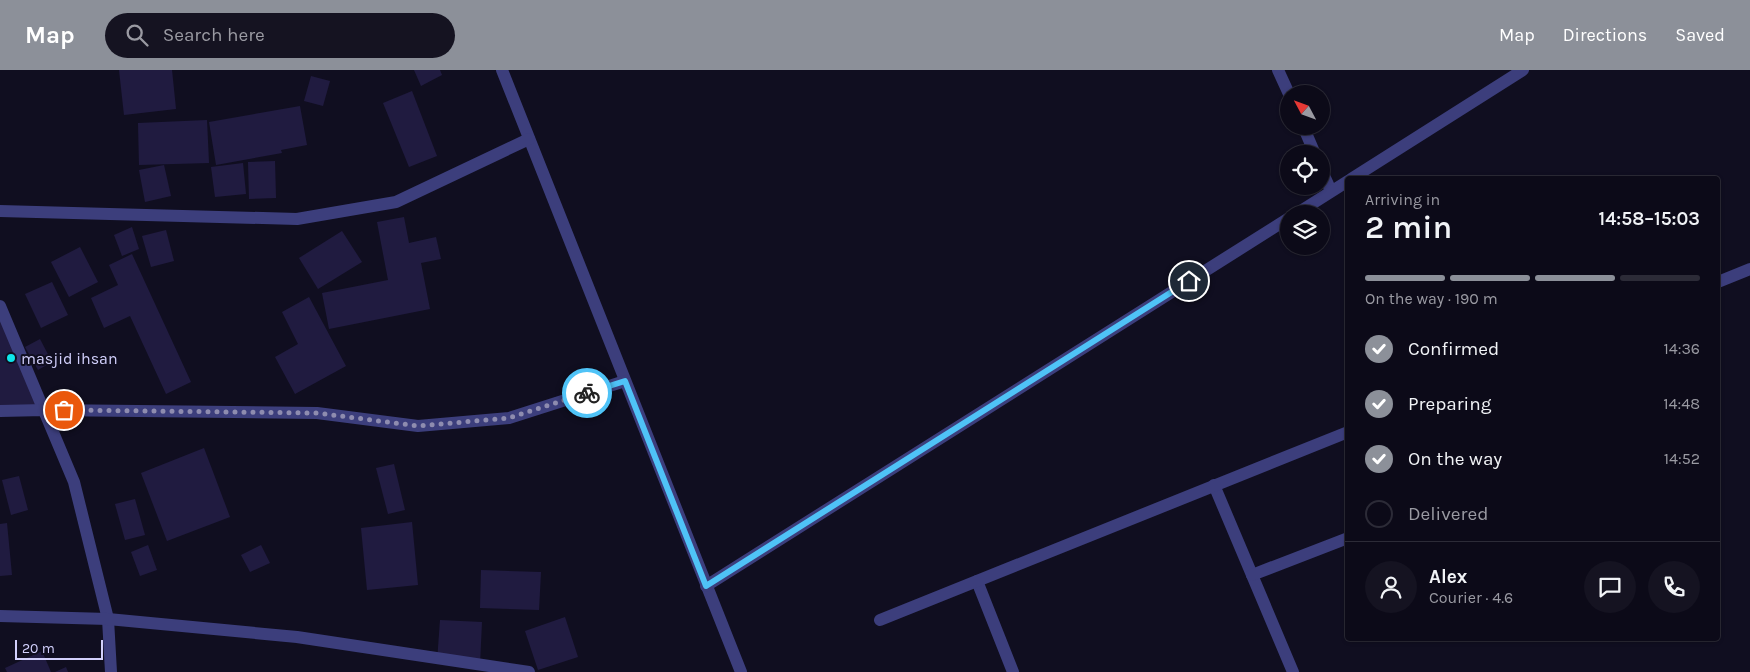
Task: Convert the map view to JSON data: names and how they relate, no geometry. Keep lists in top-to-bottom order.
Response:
{
  "places": ["masjid ihsan"],
  "scale_bar": "20 m",
  "north": "top left",
  "page": {
    "header": "Map",
    "search": "Search here",
    "nav": ["Map", "Directions", "Saved"],
    "heading": ["2 min", "Arriving in", "14:58–15:03"],
    "panel": ["Alex", "Courier · 4.6"],
    "bar": "On the way · 190 m",
    "list": [
      ["Confirmed", "14:36"],
      ["Preparing", "14:48"],
      ["On the way", "14:52"],
      "Delivered"
    ],
    "scale": "20 m"
  }
}
